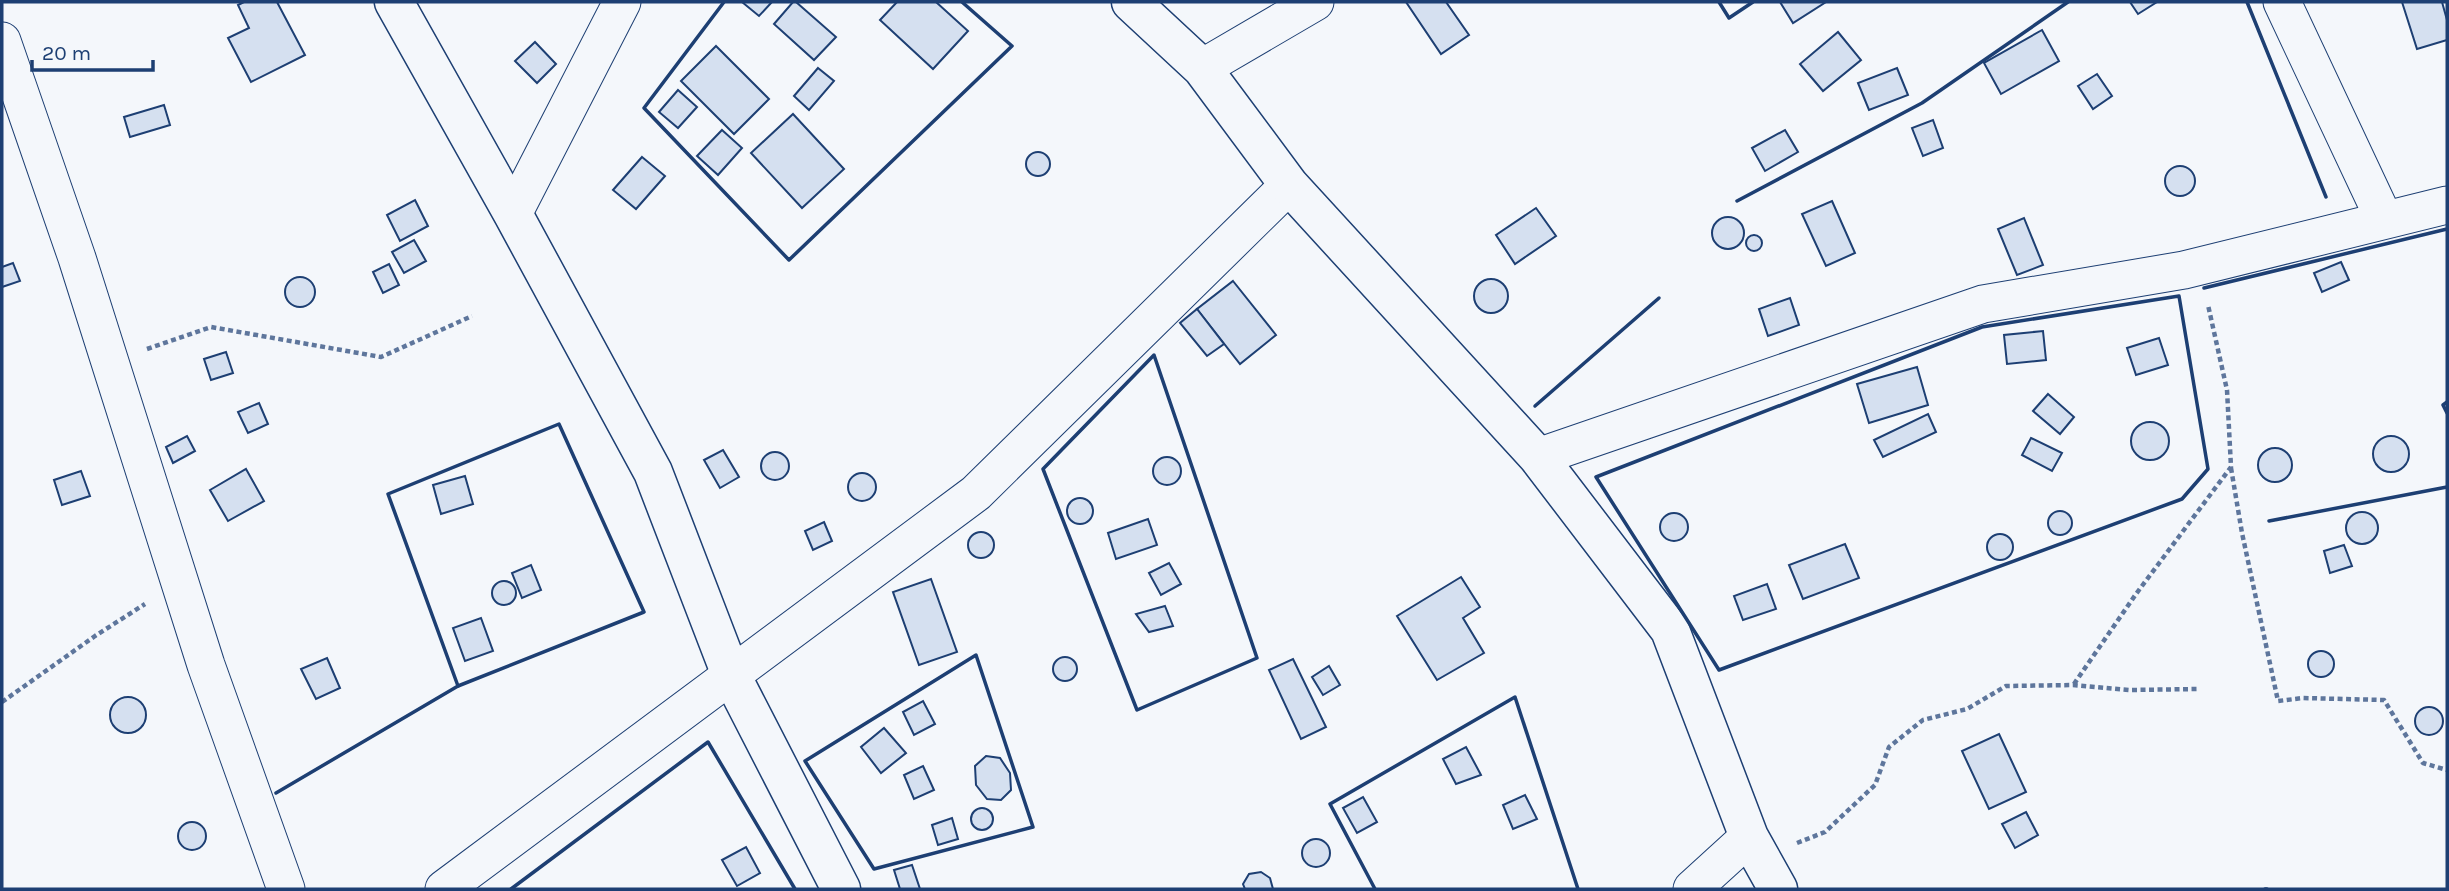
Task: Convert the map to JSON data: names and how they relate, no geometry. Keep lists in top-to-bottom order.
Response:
{
  "scale_bar": "20 m"
}
